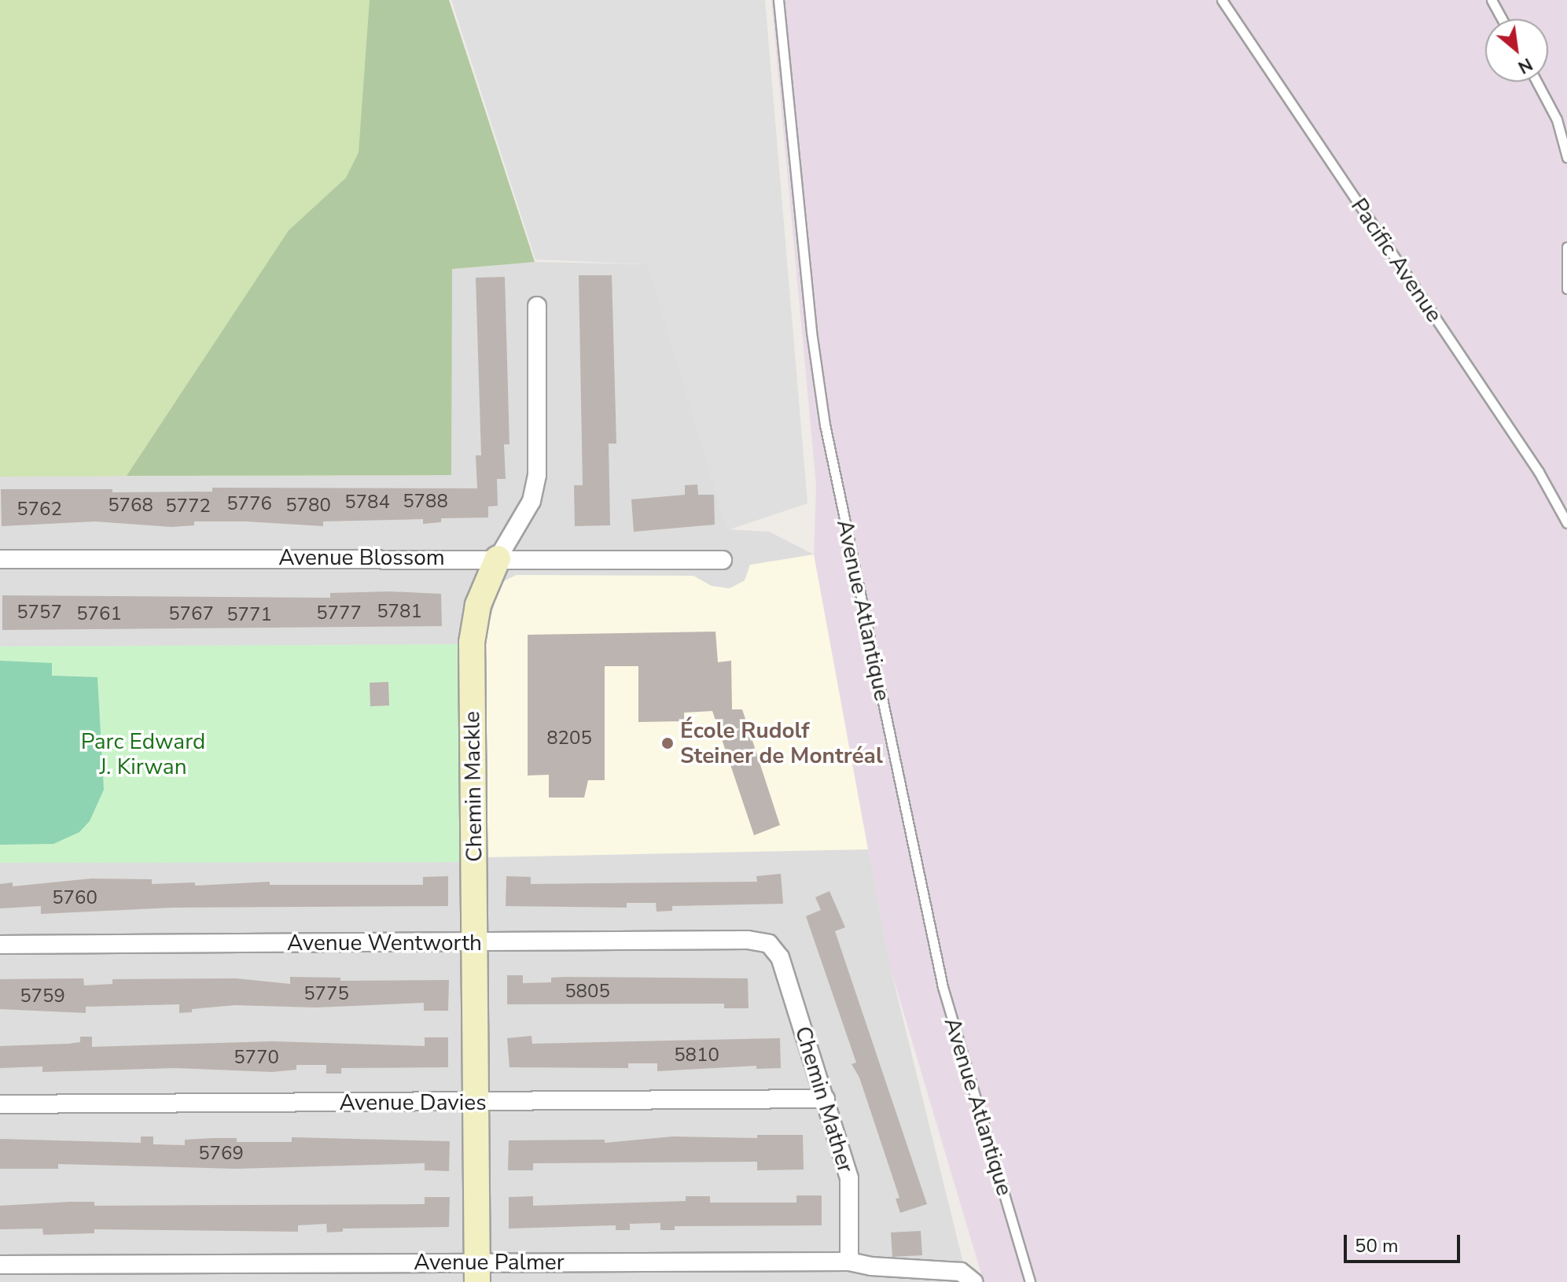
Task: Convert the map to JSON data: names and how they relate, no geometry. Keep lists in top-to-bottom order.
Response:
{
  "streets": {
    "street": [
      "Avenue Blossom",
      "Chemin Mackle",
      "Avenue Wentworth",
      "Chemin Mather",
      "Avenue Davies",
      "Avenue Palmer"
    ],
    "lane": ["Pacific Avenue", "Avenue Atlantique"]
  },
  "crossings": [
    ["Avenue Blossom", "Chemin Mackle"],
    ["Chemin Mackle", "Avenue Wentworth"],
    ["Chemin Mackle", "Avenue Davies"],
    ["Chemin Mackle", "Avenue Palmer"],
    ["Avenue Wentworth", "Chemin Mather"],
    ["Chemin Mather", "Avenue Davies"],
    ["Chemin Mather", "Avenue Palmer"]
  ],
  "parks": ["Parc Edward J. Kirwan"],
  "places": ["École Rudolf Steiner de Montréal"],
  "house_numbers": [
    "5788",
    "5784",
    "5776",
    "5768",
    "5780",
    "5772",
    "5762",
    "5781",
    "5757",
    "5777",
    "5761",
    "5767",
    "5771",
    "8205",
    "5760",
    "5805",
    "5775",
    "5759",
    "5810",
    "5770",
    "5769"
  ],
  "scale_bar": "50 m",
  "north": "bottom right"
}
